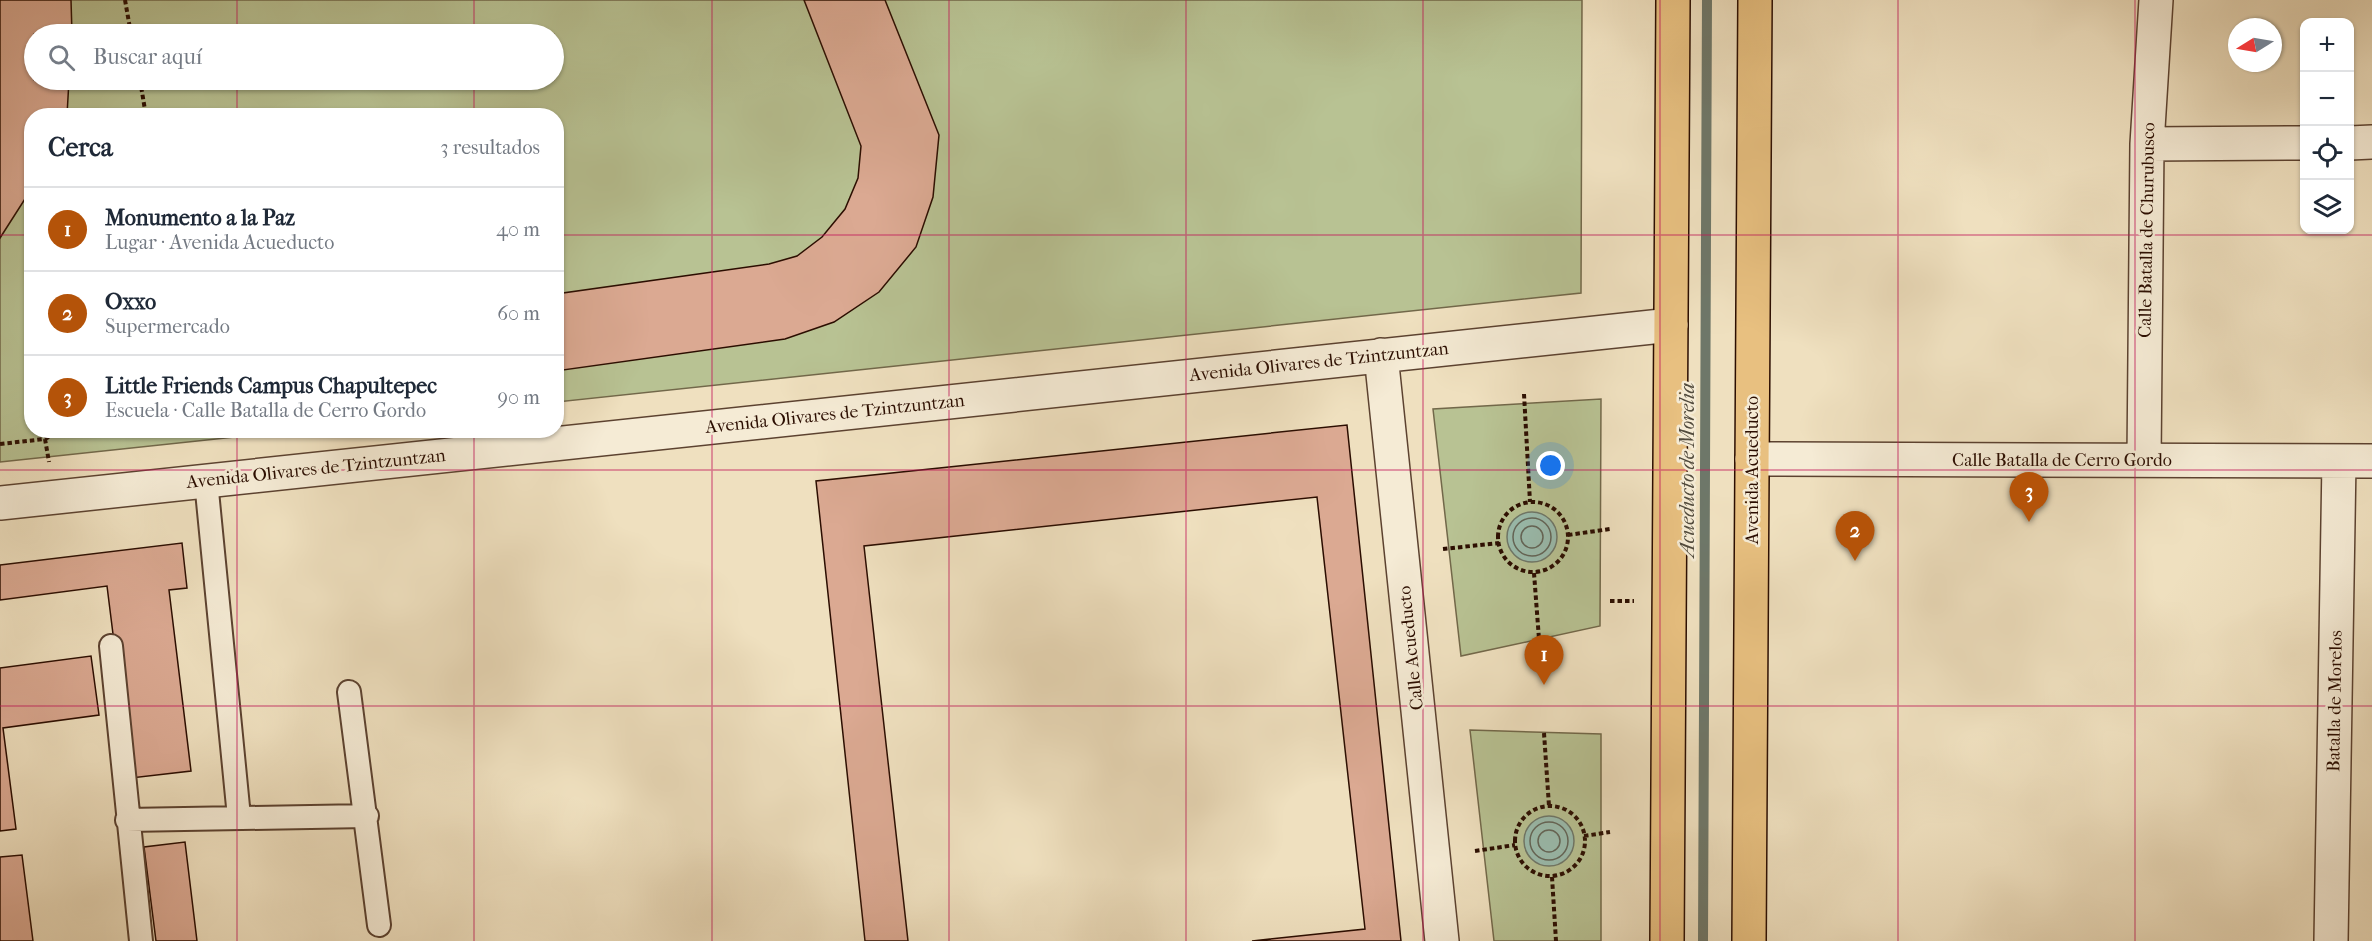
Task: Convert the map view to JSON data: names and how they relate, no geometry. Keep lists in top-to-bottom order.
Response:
{
  "streets": {
    "main road": ["Avenida Acueducto"],
    "street": [
      "Calle Batalla de Churubusco",
      "Avenida Olivares de Tzintzuntzan",
      "Calle Batalla de Cerro Gordo",
      "Calle Acueducto",
      "Batalla de Morelos"
    ]
  },
  "crossings": [
    ["Calle Batalla de Churubusco", "Calle Batalla de Cerro Gordo"],
    ["Avenida Olivares de Tzintzuntzan", "Calle Acueducto"],
    ["Calle Batalla de Cerro Gordo", "Avenida Acueducto"],
    ["Calle Batalla de Cerro Gordo", "Batalla de Morelos"]
  ],
  "water": ["Acueducto de Morelia"],
  "north": "left",
  "page": {
    "map_buttons": ["+", "−"],
    "search": "Buscar aquí",
    "heading": ["Cerca", "3 resultados"],
    "list": [
      {
        "mark": "1",
        "name": "Monumento a la Paz",
        "note": "Lugar · Avenida Acueducto",
        "value": "40 m"
      },
      {
        "mark": "2",
        "name": "Oxxo",
        "note": "Supermercado",
        "value": "60 m"
      },
      {
        "mark": "3",
        "name": "Little Friends Campus Chapultepec",
        "note": "Escuela · Calle Batalla de Cerro Gordo",
        "value": "90 m"
      }
    ],
    "pins": ["3", "2", "1"]
  }
}
